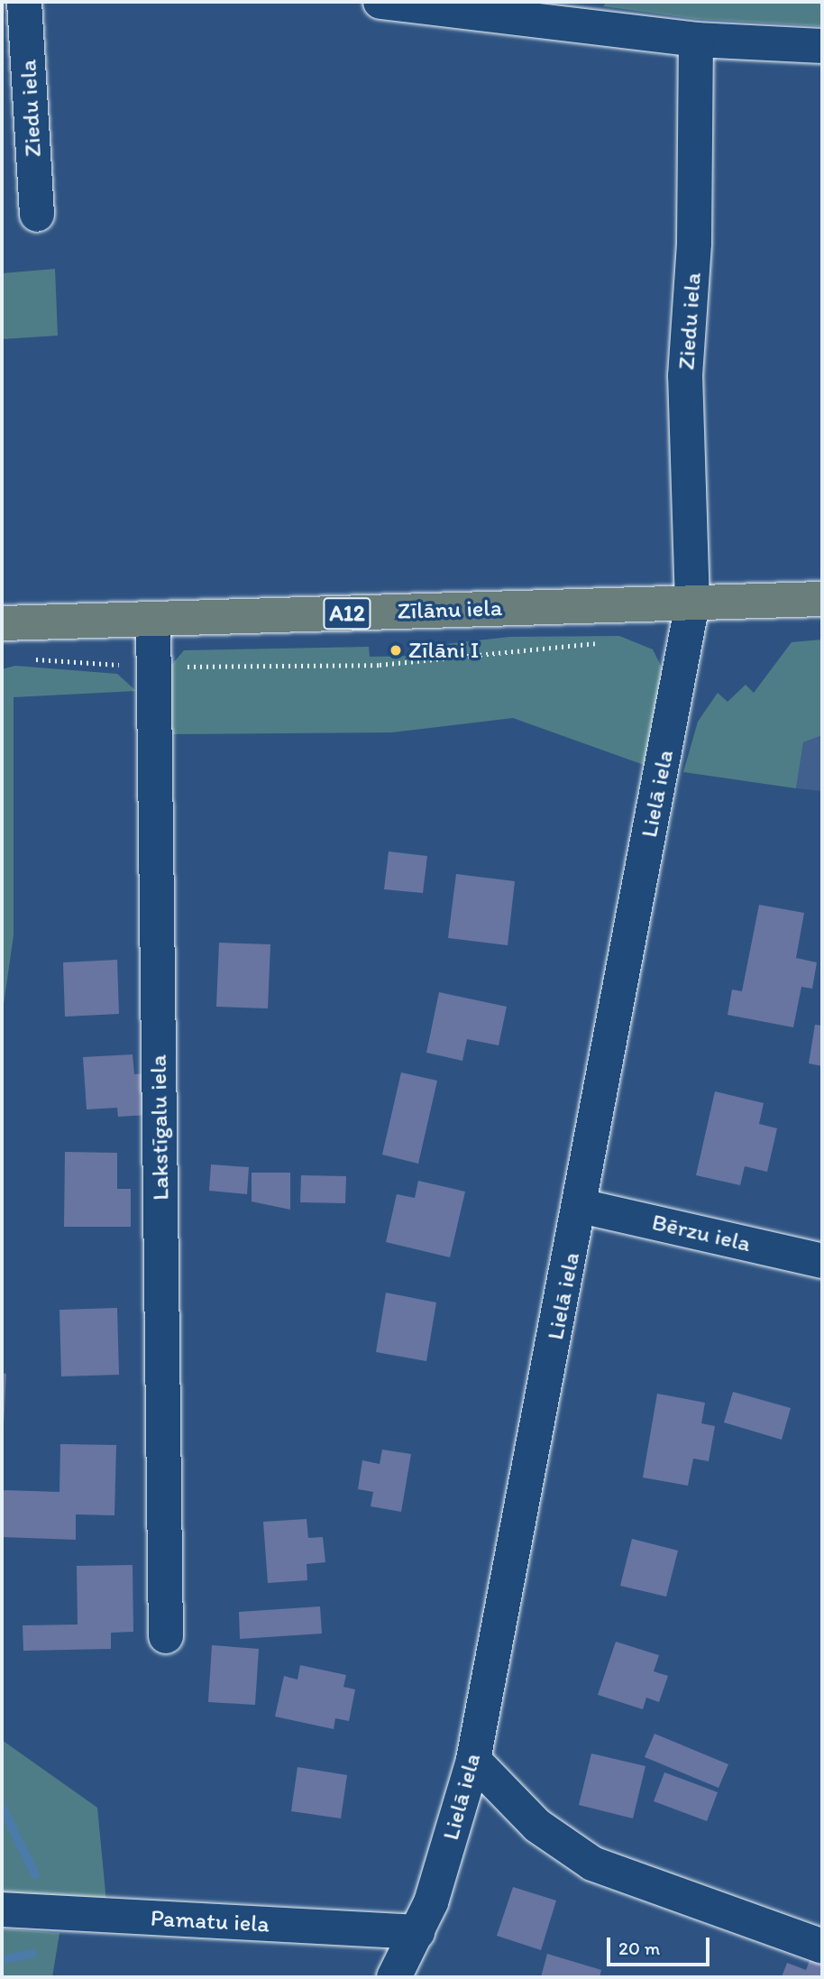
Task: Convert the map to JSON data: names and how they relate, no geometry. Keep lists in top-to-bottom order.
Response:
{
  "streets": {
    "highway": ["Zīlānu iela", "A12"],
    "street": [
      "Ziedu iela",
      "Lielā iela",
      "Lakstīgalu iela",
      "Bērzu iela",
      "Pamatu iela"
    ]
  },
  "crossings": [
    ["Ziedu iela", "Zīlānu iela"],
    ["Ziedu iela", "Lielā iela"],
    ["Zīlānu iela", "Lielā iela"],
    ["Zīlānu iela", "Lakstīgalu iela"],
    ["Lielā iela", "Bērzu iela"],
    ["Lielā iela", "Pamatu iela"]
  ],
  "places": ["Zīlāni I"],
  "scale_bar": "20 m"
}
